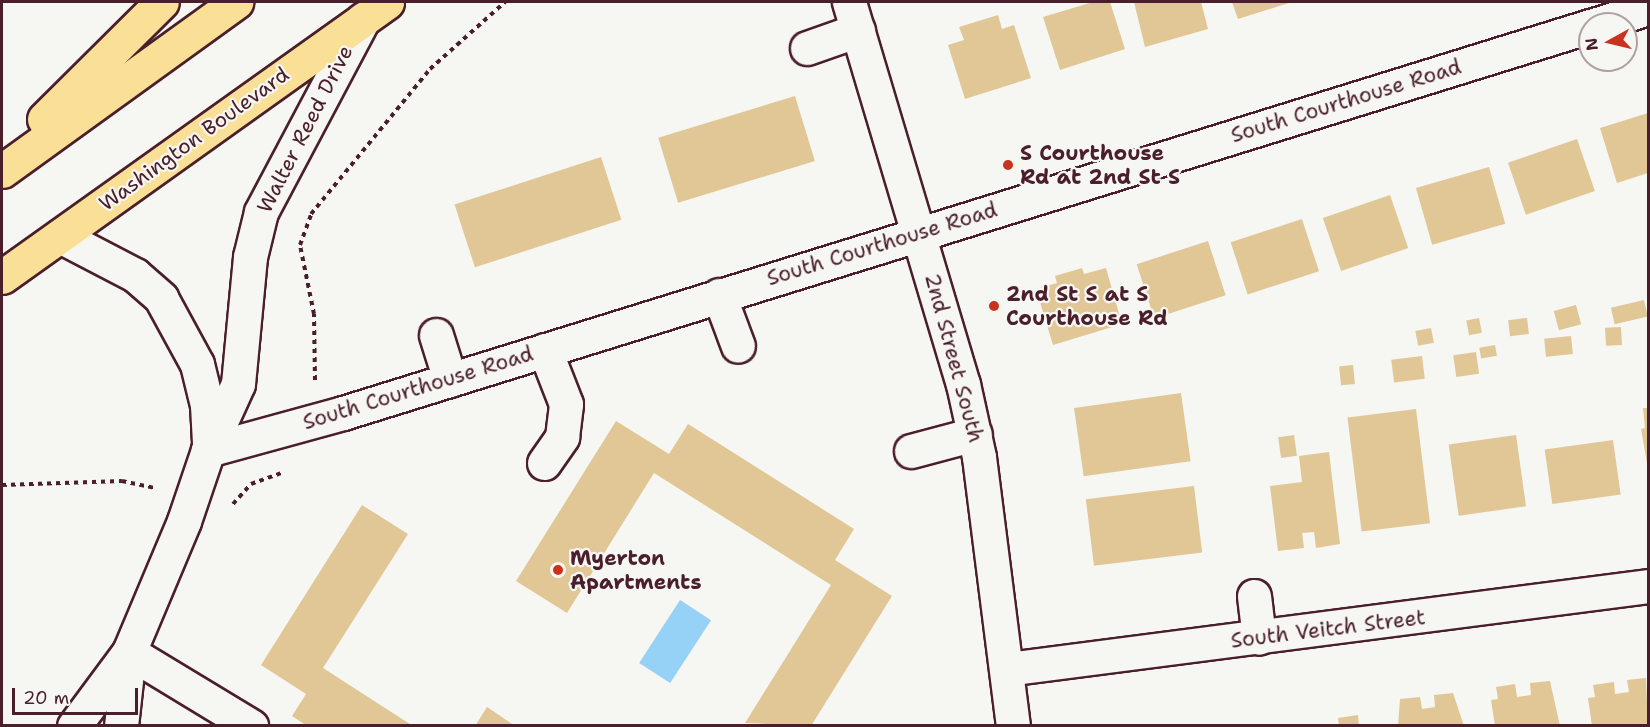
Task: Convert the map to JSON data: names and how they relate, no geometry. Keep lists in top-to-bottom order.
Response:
{
  "streets": {
    "highway": ["Washington Boulevard"],
    "street": [
      "South Courthouse Road",
      "Walter Reed Drive",
      "2nd Street South",
      "South Veitch Street"
    ]
  },
  "crossings": [
    ["South Courthouse Road", "Walter Reed Drive"],
    ["South Courthouse Road", "2nd Street South"],
    ["Walter Reed Drive", "Washington Boulevard"],
    ["2nd Street South", "South Veitch Street"]
  ],
  "places": ["S Courthouse Rd at 2nd St S", "2nd St S at S Courthouse Rd", "Myerton Apartments"],
  "scale_bar": "20 m",
  "north": "left"
}
